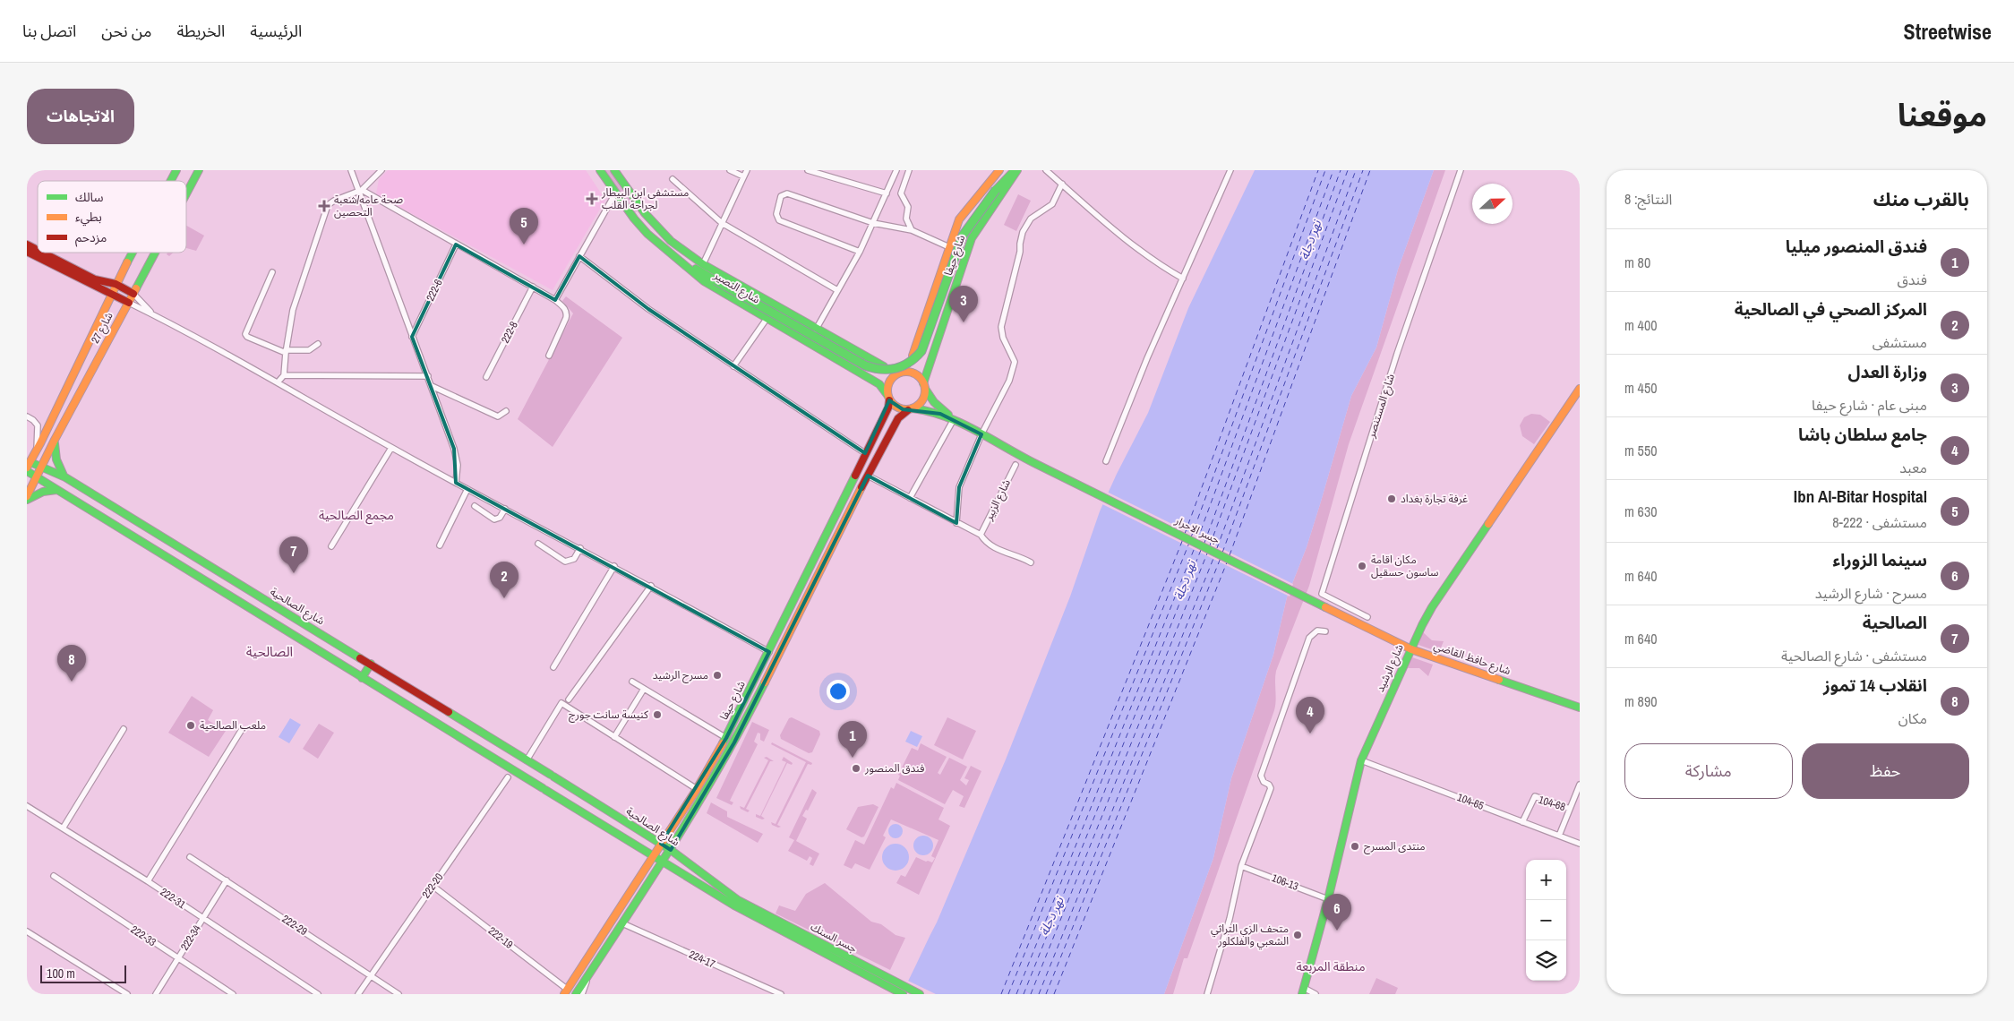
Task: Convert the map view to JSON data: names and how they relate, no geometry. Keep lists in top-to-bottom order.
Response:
{
  "streets": {
    "main road": [
      "شارع حيفا",
      "شارع النصیر",
      "شارع 27",
      "جسر الاحرار",
      "شارع الصالحية",
      "شارع حافظ القاضي",
      "شارع الرشيد",
      "جسر السنك"
    ],
    "street": [
      "222-6",
      "222-8",
      "شارع المستنصر",
      "شارع الزبير",
      "104-65",
      "104-68",
      "106-13",
      "222-20",
      "222-31",
      "222-29",
      "222-33",
      "222-34",
      "222-19",
      "224-17"
    ]
  },
  "crossings": [
    ["شارع حيفا", "شارع النصیر"],
    ["شارع حيفا", "شارع الصالحية"],
    ["شارع حيفا", "222-19"],
    ["شارع حيفا", "224-17"],
    ["شارع 27", "شارع الصالحية"],
    ["جسر الاحرار", "شارع حافظ القاضي"],
    ["شارع الصالحية", "جسر السنك"],
    ["شارع حافظ القاضي", "شارع الرشيد"],
    ["شارع الرشيد", "104-65"],
    ["شارع الرشيد", "106-13"],
    ["104-65", "104-68"],
    ["222-20", "222-29"],
    ["222-20", "222-19"],
    ["222-31", "222-34"],
    ["222-29", "222-34"],
    ["222-33", "222-34"]
  ],
  "districts": ["مجمع الصالحية", "الصالحية", "منطقة المربعة"],
  "water": ["نهر دجلة"],
  "places": {
    "health": ["مستشفى ابن البيطار لجراحة القلب", "صحة عامه/شعبة التحصين"],
    "other": [
      "غرفة تجارة بغداد",
      "مكان اقامة ساسون حسقيل",
      "مسرح الرشيد",
      "كنيسة سانت جورج",
      "ملعب الصالحية",
      "فندق المنصور",
      "منتدى المسرح",
      "متحف الزي التراثي الشعبي والفلكلور"
    ]
  },
  "legend": ["سالك", "بطيء", "مزدحم"],
  "scale_bar": "100 m",
  "north": "right",
  "page": {
    "header": "Streetwise",
    "nav": [
      "الرئيسية",
      "الخريطة",
      "من نحن",
      "اتصل بنا"
    ],
    "title": "موقعنا",
    "buttons": [
      "الاتجاهات",
      ["حفظ", "مشاركة"]
    ],
    "heading": ["بالقرب منك", "النتائج: 8"],
    "pins": [
      "5",
      "3",
      "7",
      "2",
      "8",
      "4",
      "1",
      "6"
    ],
    "list": [
      {
        "mark": "1",
        "name": "فندق المنصور ميليا",
        "note": "فندق",
        "value": "80 m"
      },
      {
        "mark": "2",
        "name": "المركز الصحي في الصالحية",
        "note": "مستشفى",
        "value": "400 m"
      },
      {
        "mark": "3",
        "name": "وزارة العدل",
        "note": "مبنى عام · شارع حيفا",
        "value": "450 m"
      },
      {
        "mark": "4",
        "name": "جامع سلطان باشا",
        "note": "معبد",
        "value": "550 m"
      },
      {
        "mark": "5",
        "name": "Ibn Al-Bitar Hospital",
        "note": "مستشفى · 222-8",
        "value": "630 m"
      },
      {
        "mark": "6",
        "name": "سينما الزوراء",
        "note": "مسرح · شارع الرشيد",
        "value": "640 m"
      },
      {
        "mark": "7",
        "name": "الصالحية",
        "note": "مستشفى · شارع الصالحية",
        "value": "640 m"
      },
      {
        "mark": "8",
        "name": "انقلاب 14 تموز",
        "note": "مكان",
        "value": "890 m"
      }
    ],
    "map_buttons": ["+", "−"],
    "scale": "100 m"
  }
}
